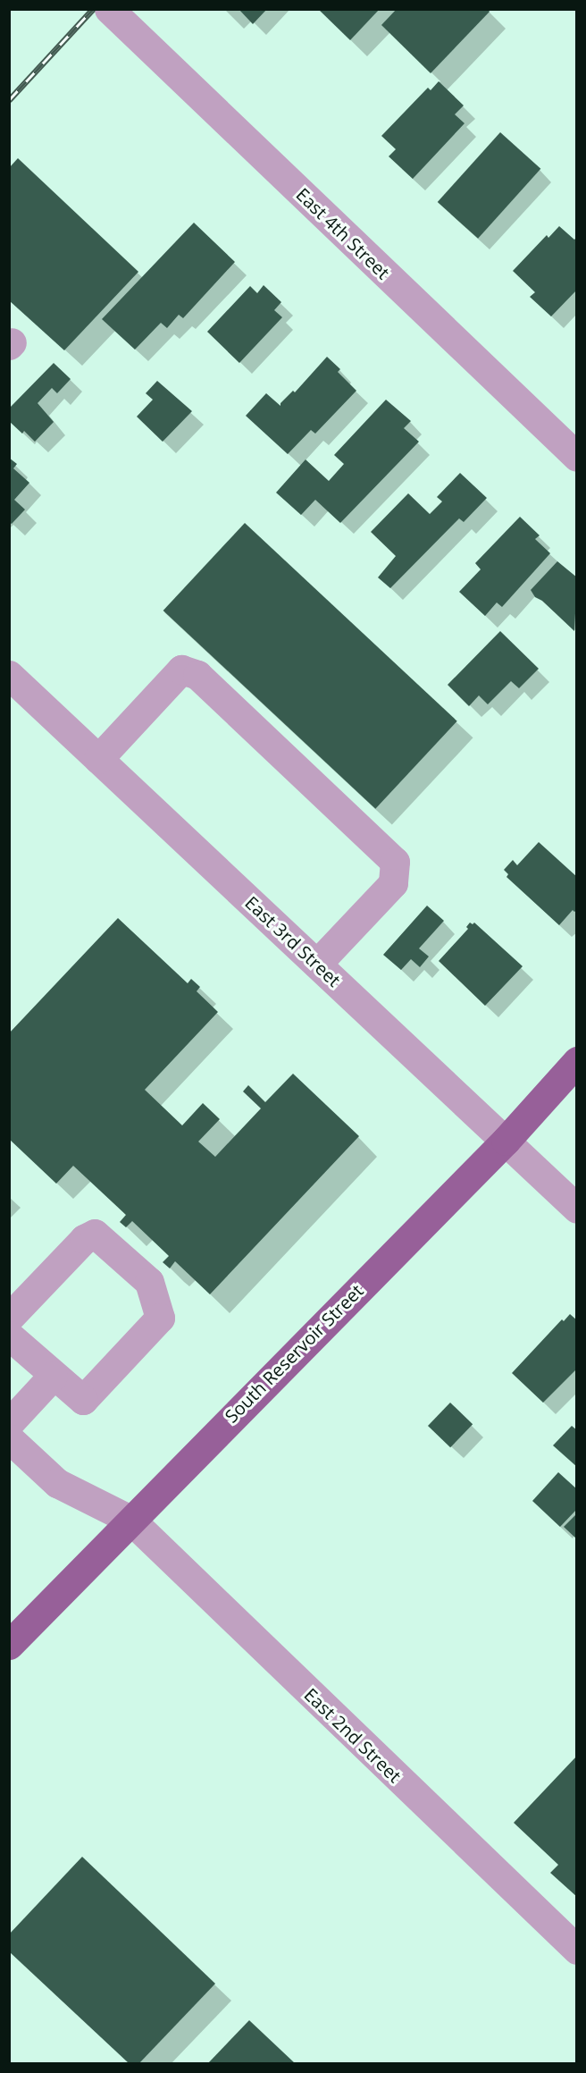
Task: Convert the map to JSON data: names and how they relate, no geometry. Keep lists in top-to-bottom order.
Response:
{
  "streets": {
    "main road": ["South Reservoir Street"],
    "street": ["East 4th Street", "East 3rd Street", "East 2nd Street"]
  },
  "crossings": [
    ["East 3rd Street", "South Reservoir Street"],
    ["South Reservoir Street", "East 2nd Street"]
  ]
}
